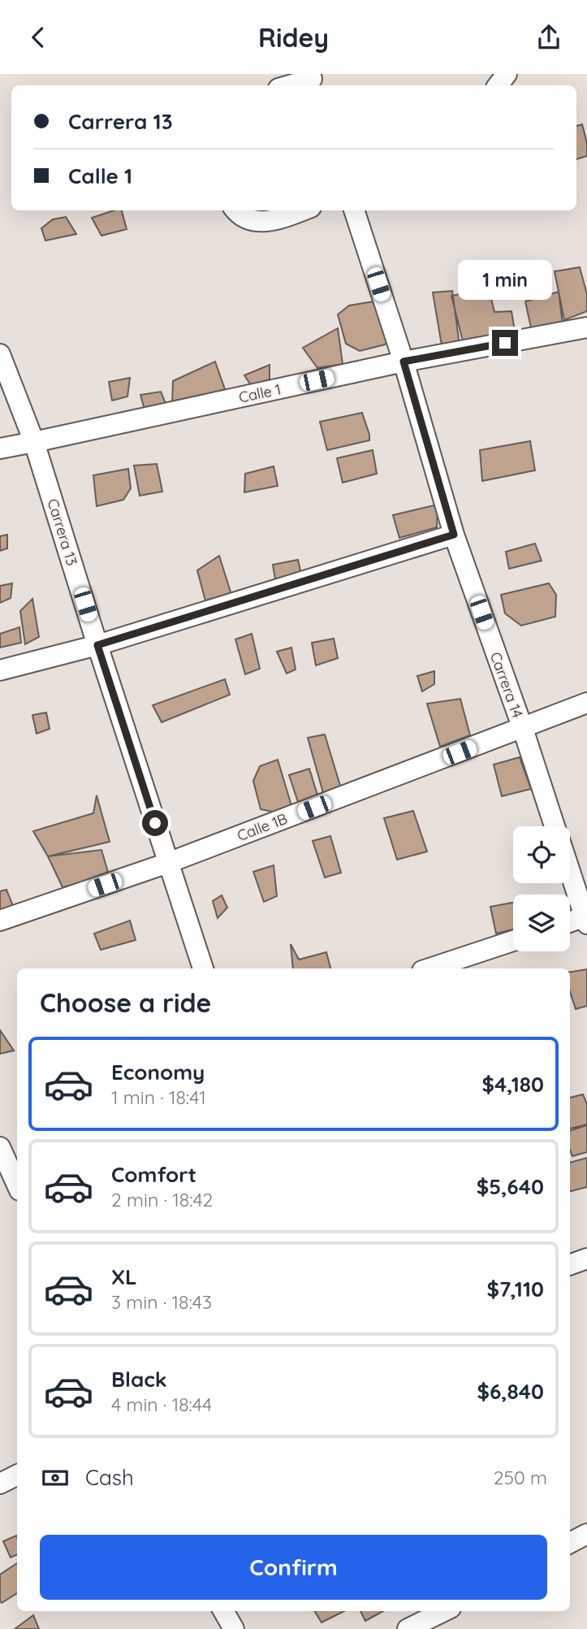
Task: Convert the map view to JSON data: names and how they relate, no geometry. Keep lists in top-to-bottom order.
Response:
{
  "streets": {
    "street": [
      "Calle 1",
      "Carrera 13",
      "Carrera 14",
      "Calle 1B"
    ]
  },
  "crossings": [
    ["Calle 1", "Carrera 13"],
    ["Calle 1", "Carrera 14"],
    ["Carrera 13", "Calle 1B"],
    ["Carrera 14", "Calle 1B"]
  ],
  "page": {
    "header": "Ridey",
    "banner": ["Carrera 13", "Calle 1"],
    "bubble": "1 min",
    "heading": "Choose a ride",
    "list": [
      {
        "name": "Economy",
        "note": "1 min · 18:41",
        "value": "$4,180"
      },
      {
        "name": "Comfort",
        "note": "2 min · 18:42",
        "value": "$5,640"
      },
      {
        "name": "XL",
        "note": "3 min · 18:43",
        "value": "$7,110"
      },
      {
        "name": "Black",
        "note": "4 min · 18:44",
        "value": "$6,840"
      }
    ],
    "pay": ["Cash", "250 m"],
    "buttons": "Confirm"
  }
}
